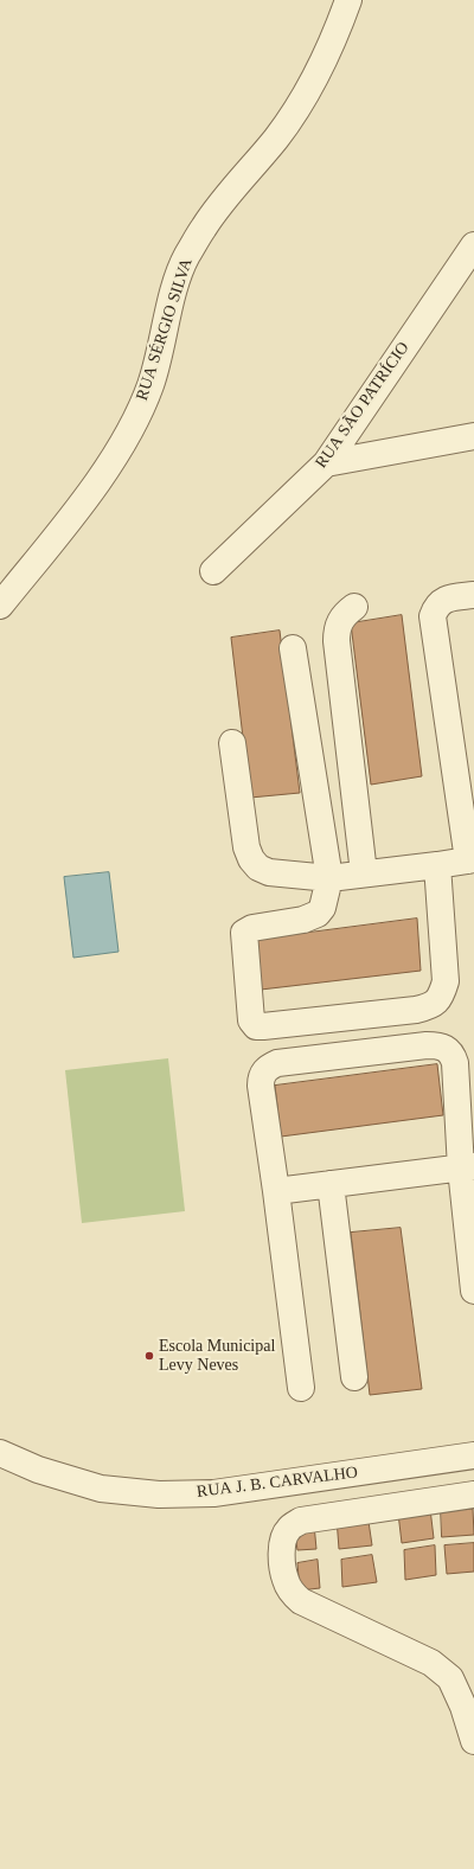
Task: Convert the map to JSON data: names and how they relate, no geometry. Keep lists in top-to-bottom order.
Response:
{
  "streets": {
    "street": ["RUA SÉRGIO SILVA", "RUA SÃO PATRÍCIO", "RUA J. B. CARVALHO"]
  },
  "places": ["Escola Municipal Levy Neves"]
}
